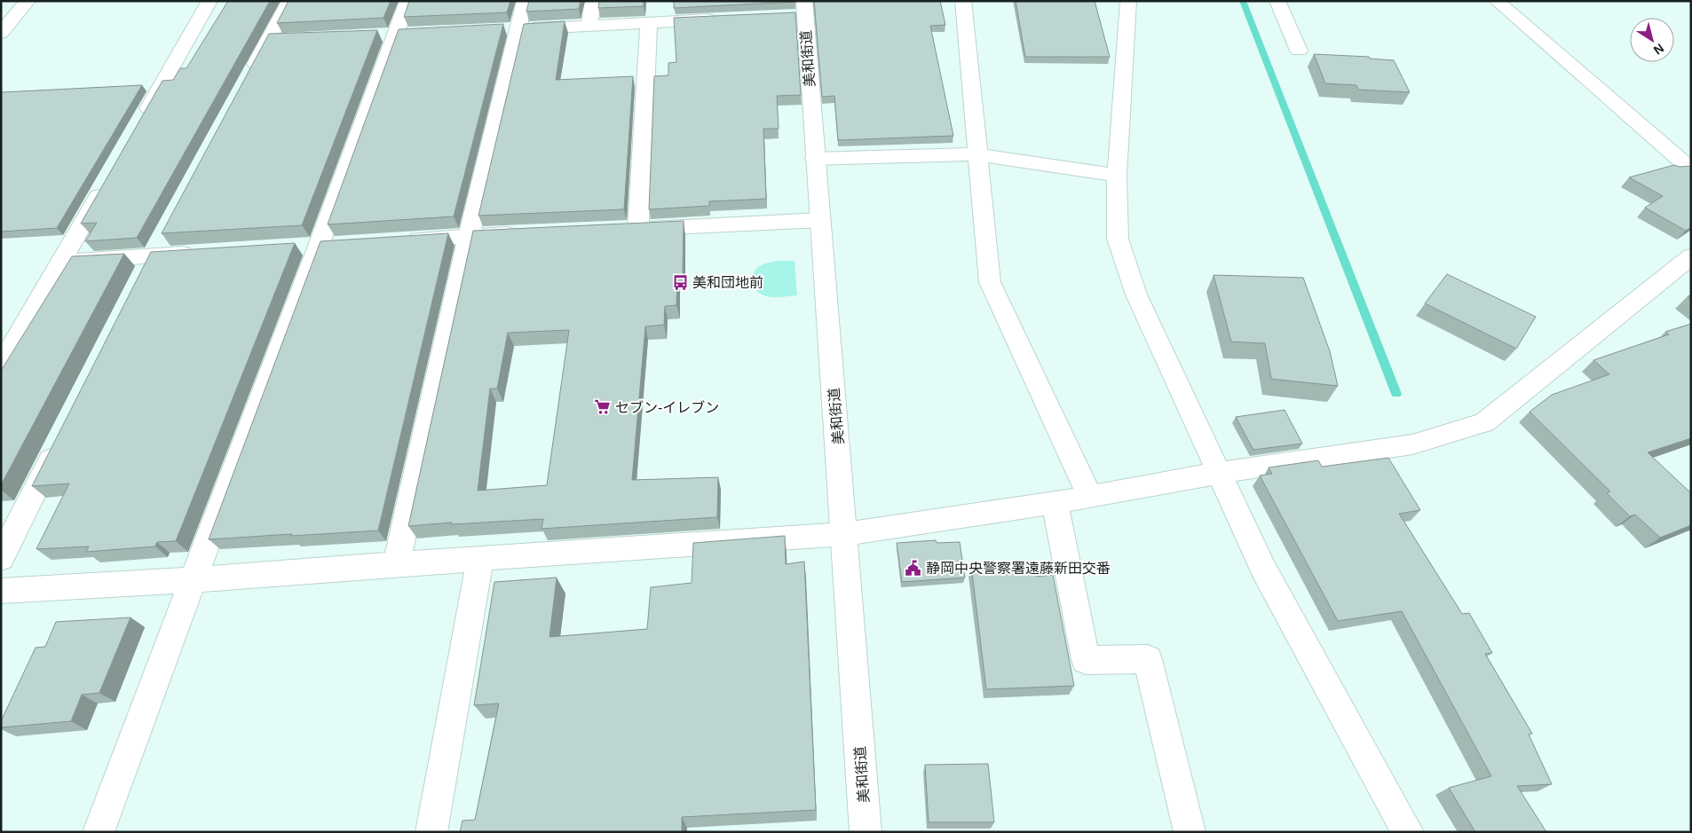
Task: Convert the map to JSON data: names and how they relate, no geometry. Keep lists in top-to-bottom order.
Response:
{
  "streets": {
    "street": ["美和街道"]
  },
  "places": {
    "bus stop": ["美和団地前"],
    "supermarket": ["セブン-イレブン"],
    "public building": ["静岡中央警察署遠藤新田交番"]
  },
  "north": "bottom right"
}
